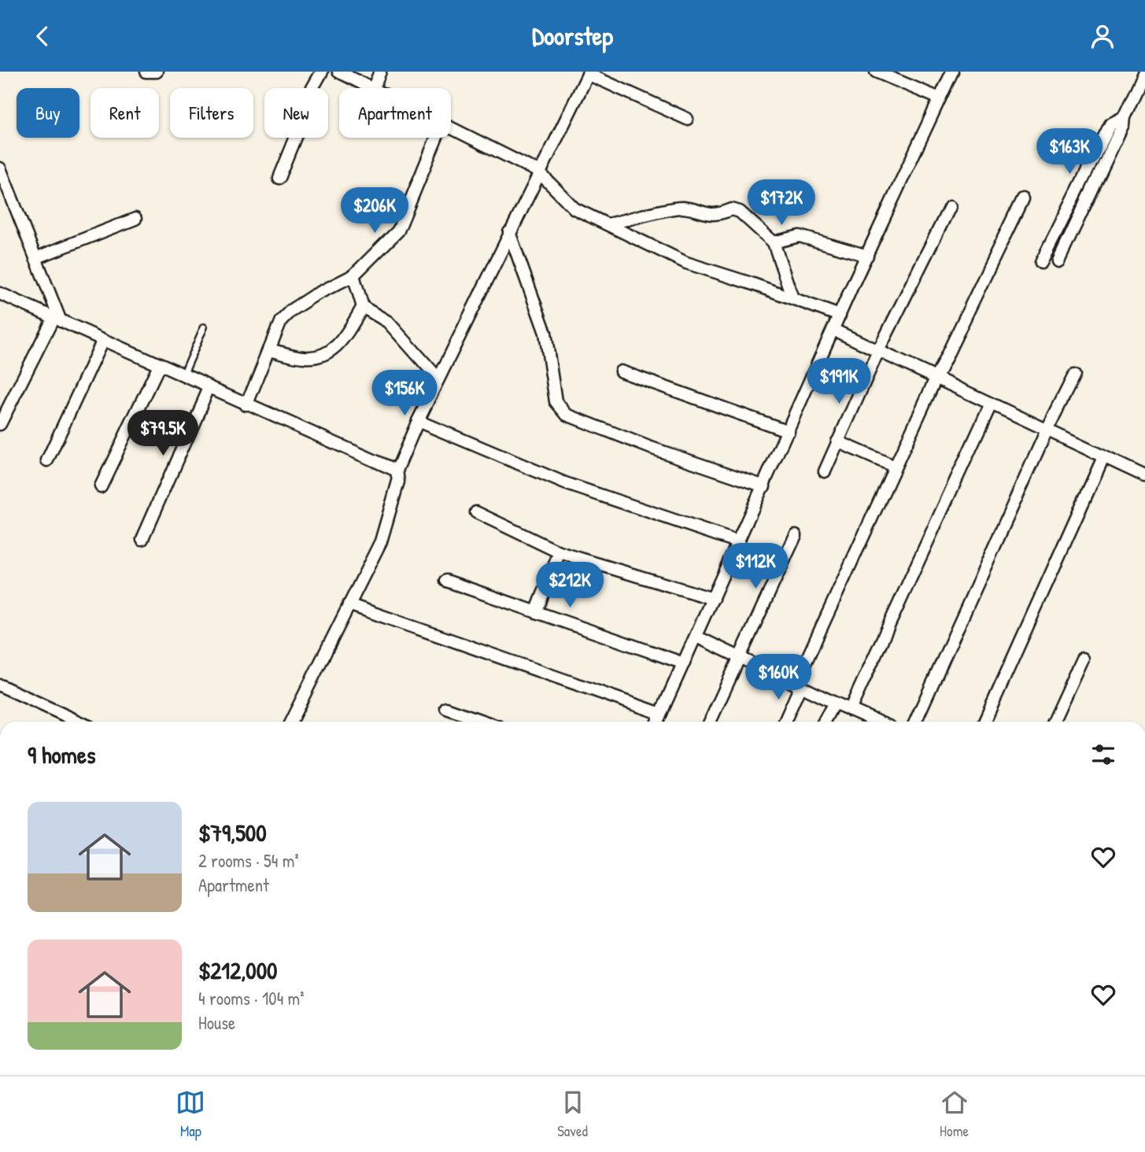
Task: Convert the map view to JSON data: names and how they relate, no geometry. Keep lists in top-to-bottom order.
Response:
{
  "page": {
    "header": "Doorstep",
    "chip": [
      "Buy",
      "Rent",
      "Filters",
      "New",
      "Apartment"
    ],
    "price": [
      "$163K",
      "$172K",
      "$206K",
      "$191K",
      "$156K",
      "$79.5K",
      "$112K",
      "$212K",
      "$160K"
    ],
    "heading": "9 homes",
    "list": [
      {
        "name": "$79,500",
        "note": "2 rooms · 54 m² · Apartment"
      },
      {
        "name": "$212,000",
        "note": "4 rooms · 104 m² · House"
      }
    ],
    "tabs": ["Map", "Saved", "Home"]
  }
}
